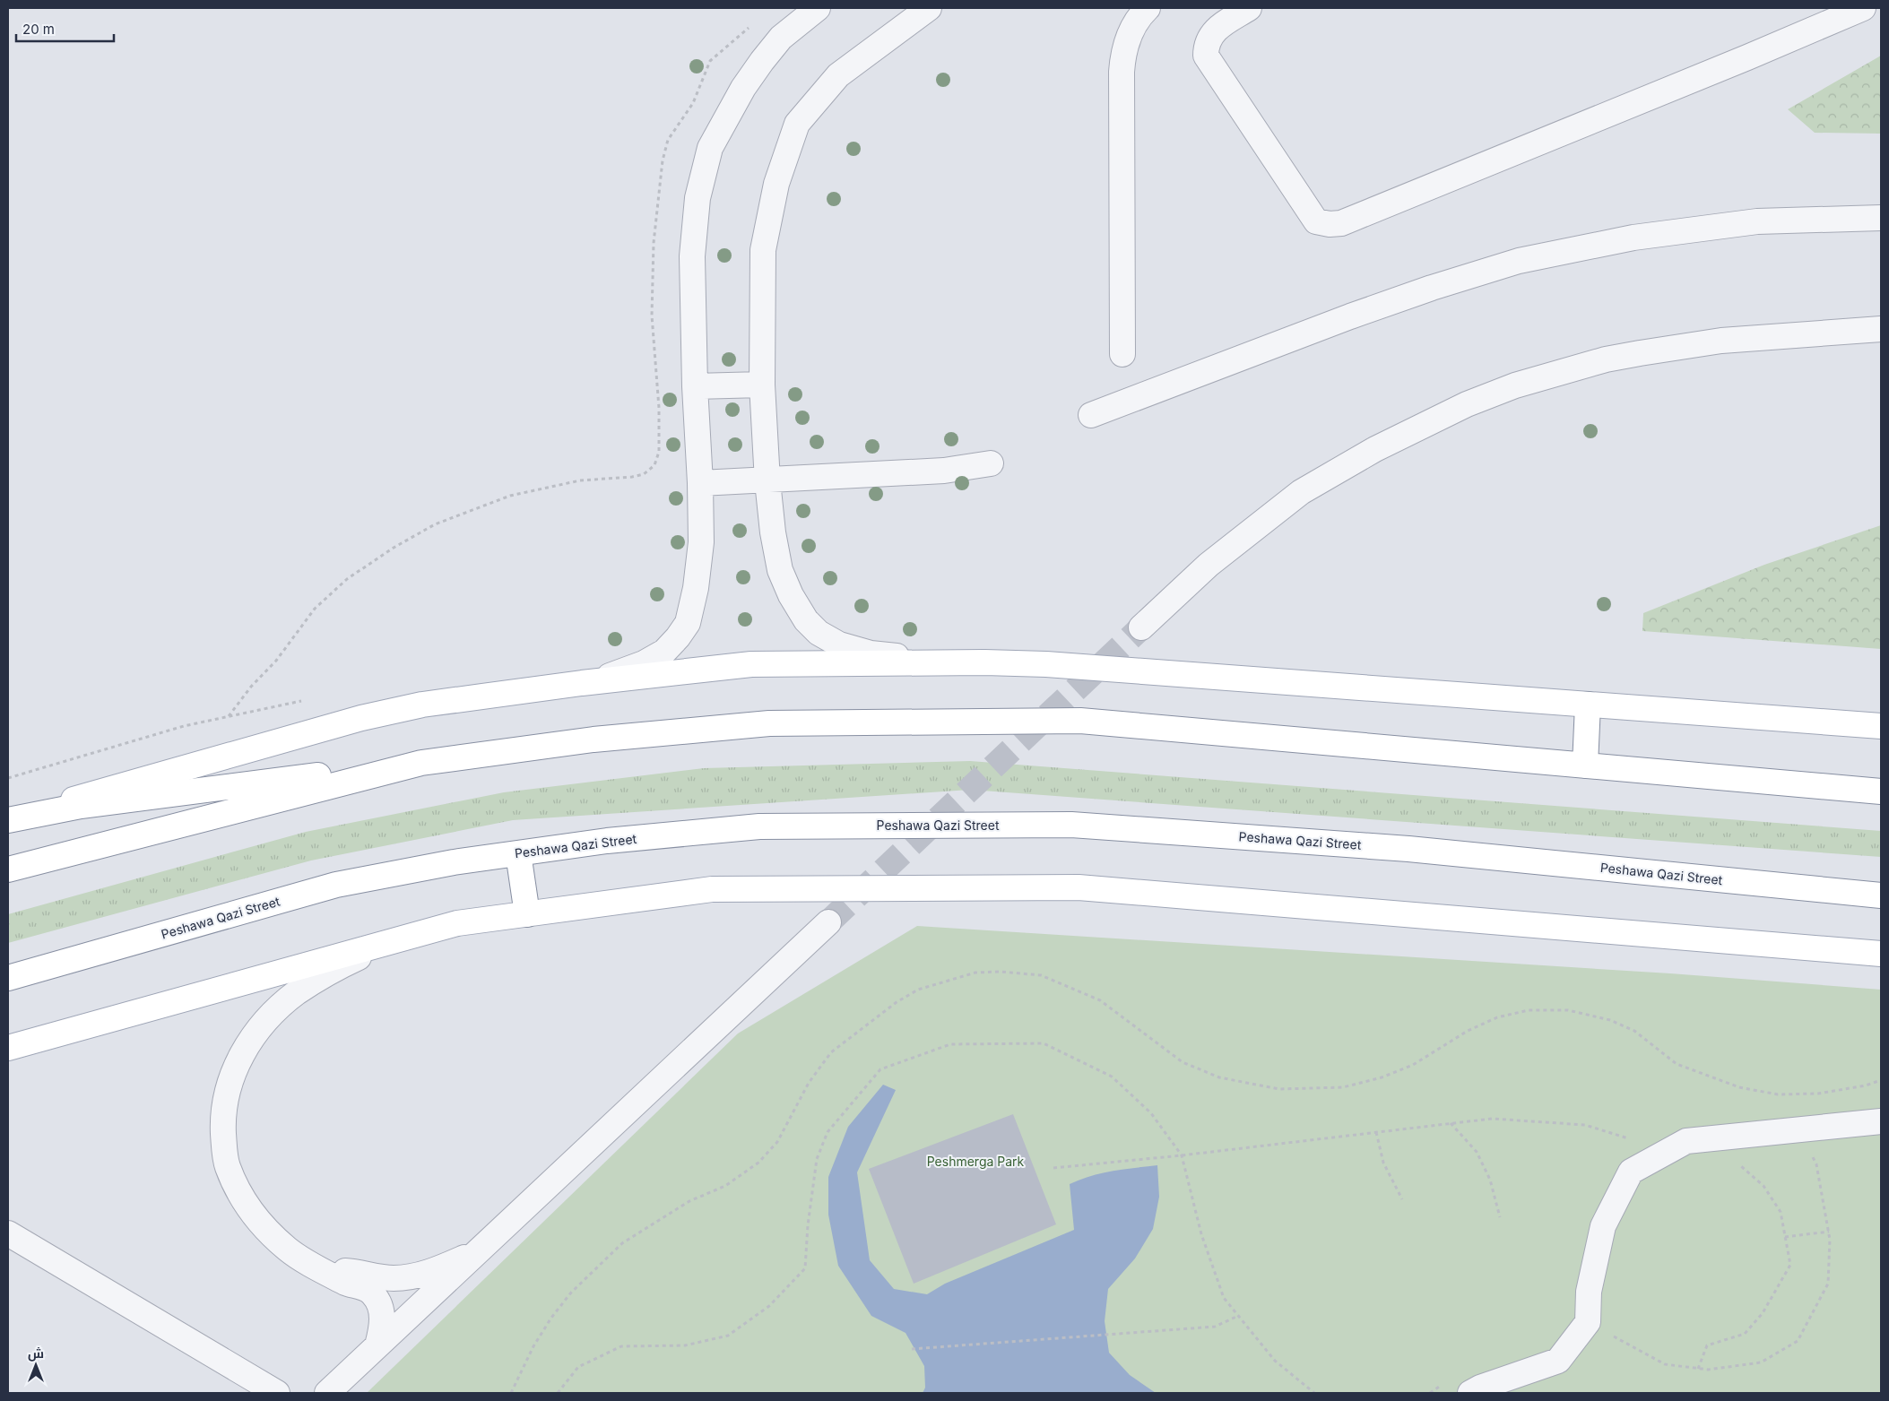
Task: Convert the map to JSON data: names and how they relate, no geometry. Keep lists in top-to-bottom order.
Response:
{
  "streets": {
    "main road": ["Peshawa Qazi Street"]
  },
  "parks": ["Peshmerga Park"],
  "scale_bar": "20 m",
  "north": "top"
}
